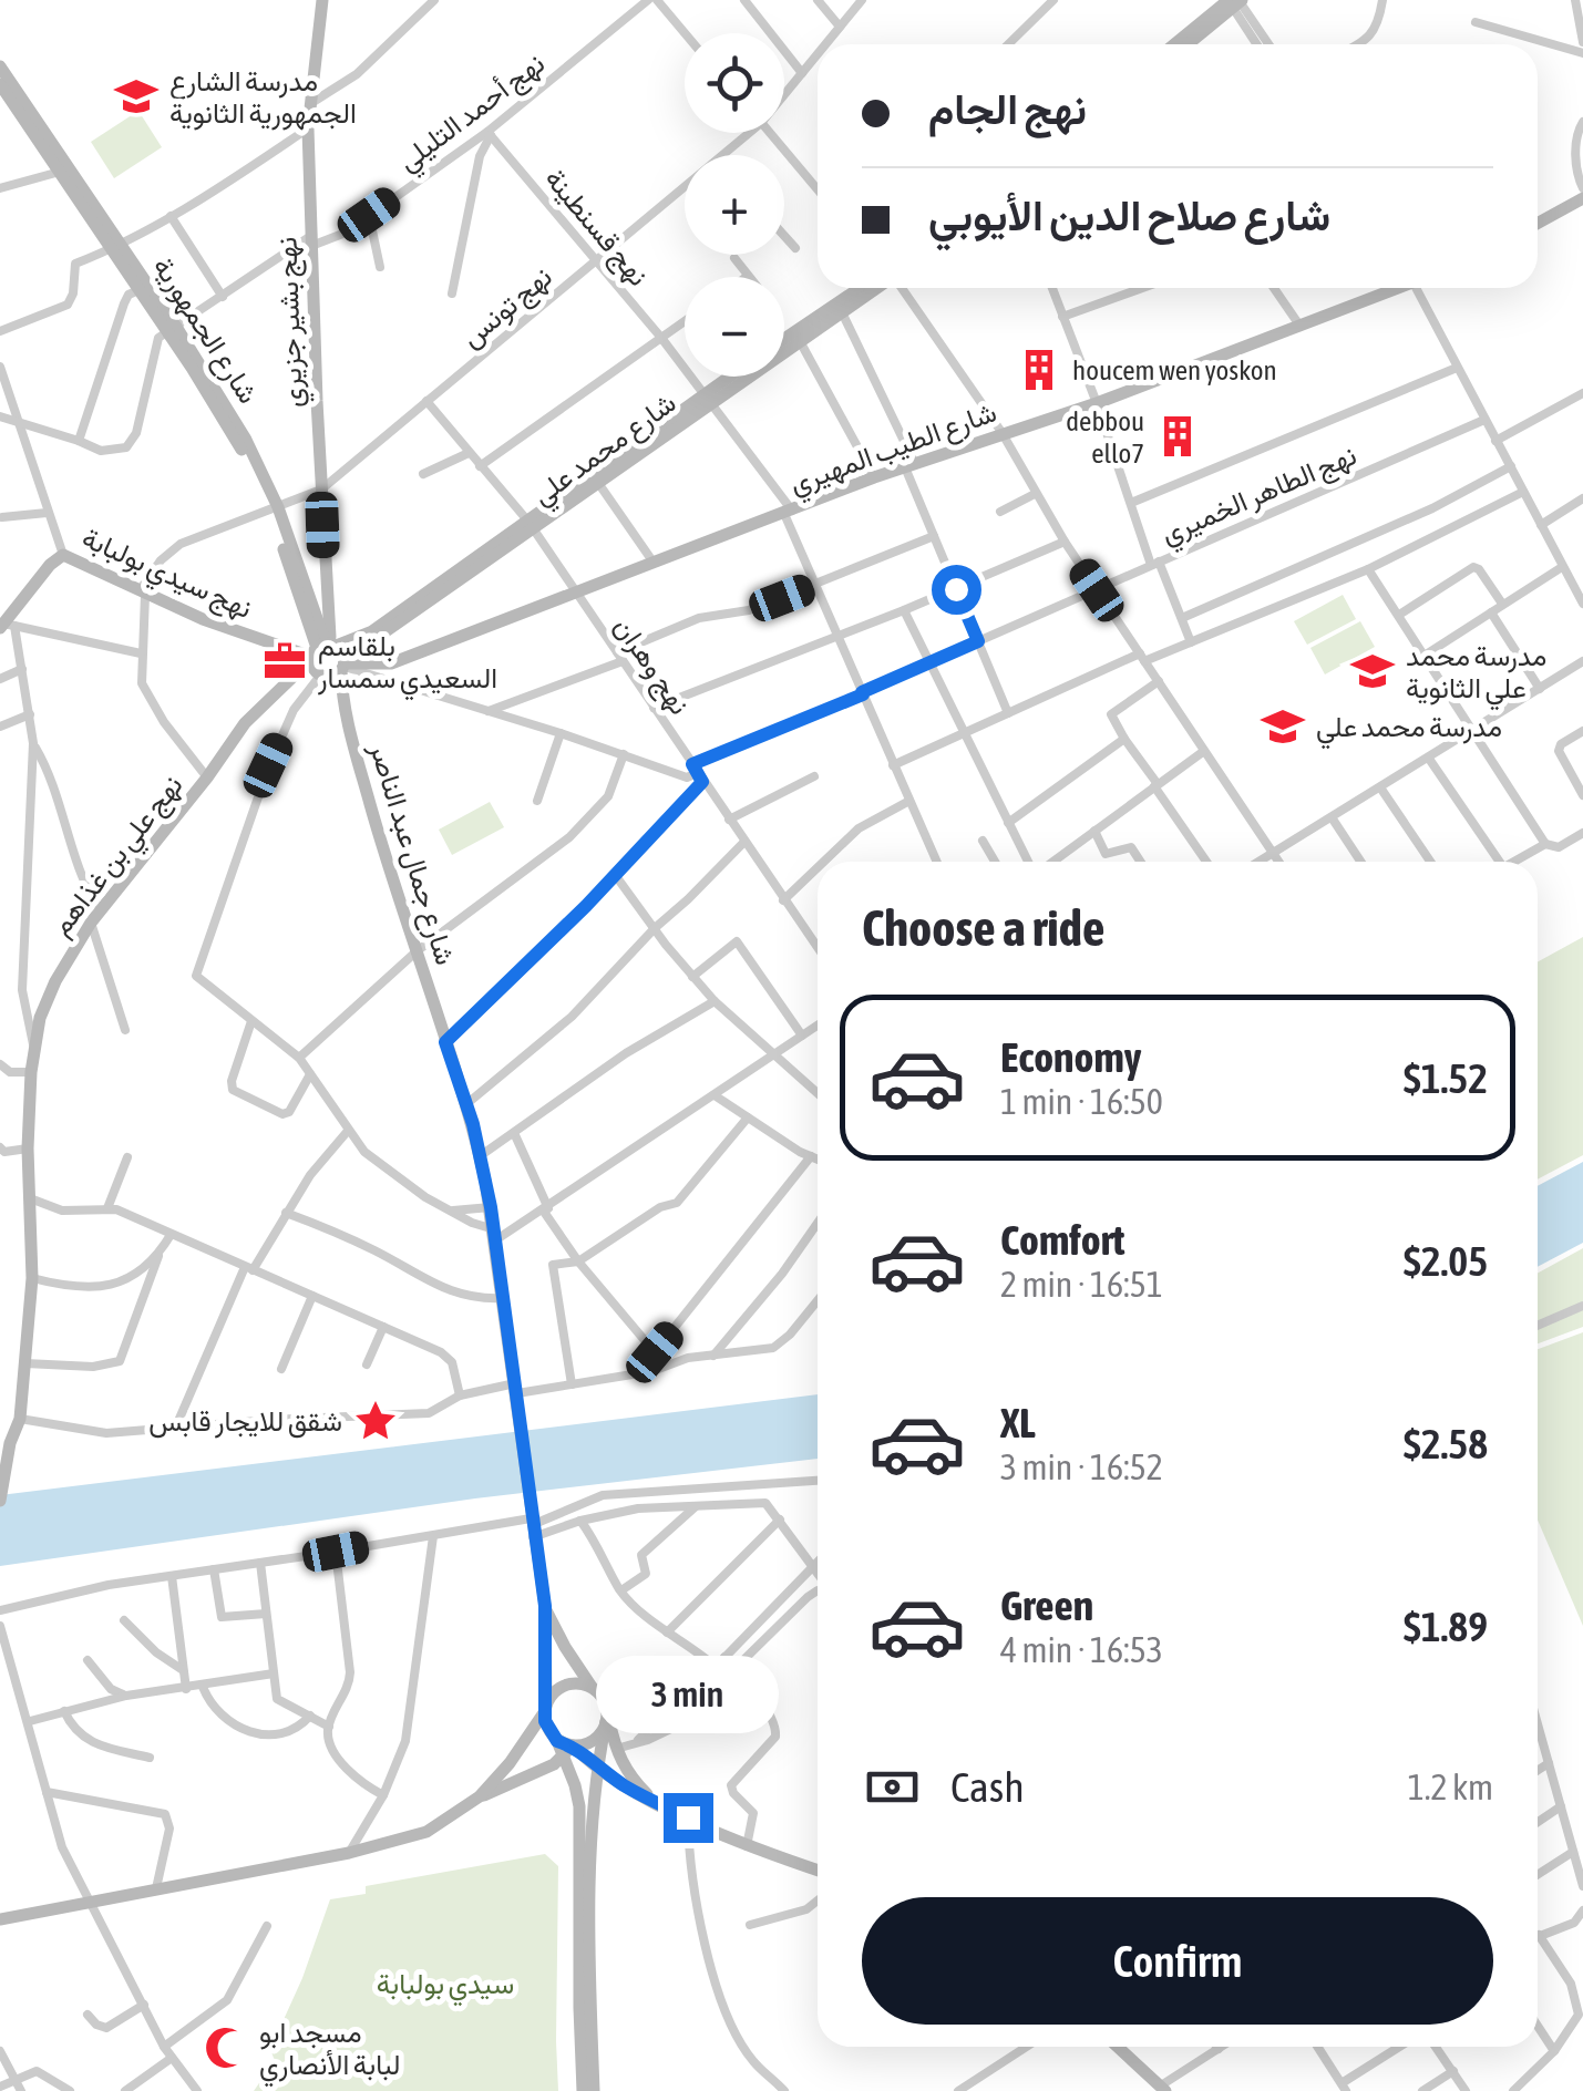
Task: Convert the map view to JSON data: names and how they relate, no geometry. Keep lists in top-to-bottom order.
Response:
{
  "streets": {
    "main road": [
      "نهج بشير جزيري",
      "شارع الجمهورية",
      "شارع الطيب المهيري",
      "شارع محمد علي",
      "نهج سيدي بولبابة",
      "شارع جمال عبد الناصر",
      "نهج علي بن غذاهم"
    ],
    "street": [
      "نهج أحمد التليلي",
      "نهج قسنطينة",
      "نهج تونس",
      "نهج الطاهر الخميري",
      "نهج وهران"
    ]
  },
  "crossings": [
    ["نهج أحمد التليلي", "نهج قسنطينة"],
    ["نهج أحمد التليلي", "نهج بشير جزيري"],
    ["نهج أحمد التليلي", "شارع الجمهورية"],
    ["نهج قسنطينة", "نهج تونس"],
    ["نهج قسنطينة", "شارع الطيب المهيري"],
    ["نهج قسنطينة", "شارع محمد علي"],
    ["نهج قسنطينة", "نهج الطاهر الخميري"],
    ["نهج تونس", "نهج بشير جزيري"],
    ["نهج تونس", "شارع الجمهورية"],
    ["نهج تونس", "نهج سيدي بولبابة"],
    ["نهج تونس", "نهج وهران"],
    ["نهج بشير جزيري", "شارع الجمهورية"],
    ["نهج بشير جزيري", "شارع محمد علي"],
    ["نهج بشير جزيري", "نهج سيدي بولبابة"],
    ["نهج بشير جزيري", "شارع جمال عبد الناصر"],
    ["نهج بشير جزيري", "نهج علي بن غذاهم"],
    ["شارع الجمهورية", "شارع محمد علي"],
    ["شارع الجمهورية", "نهج سيدي بولبابة"],
    ["شارع الجمهورية", "شارع جمال عبد الناصر"],
    ["شارع الجمهورية", "نهج علي بن غذاهم"],
    ["شارع الطيب المهيري", "شارع محمد علي"],
    ["شارع الطيب المهيري", "نهج وهران"],
    ["شارع الطيب المهيري", "شارع جمال عبد الناصر"],
    ["شارع الطيب المهيري", "نهج علي بن غذاهم"],
    ["شارع محمد علي", "نهج سيدي بولبابة"],
    ["شارع محمد علي", "نهج وهران"],
    ["شارع محمد علي", "شارع جمال عبد الناصر"],
    ["شارع محمد علي", "نهج علي بن غذاهم"],
    ["نهج الطاهر الخميري", "نهج وهران"],
    ["نهج سيدي بولبابة", "شارع جمال عبد الناصر"],
    ["نهج سيدي بولبابة", "نهج علي بن غذاهم"],
    ["شارع جمال عبد الناصر", "نهج علي بن غذاهم"]
  ],
  "parks": ["سيدي بولبابة"],
  "places": {
    "school or university": ["مدرسة الشارع الجمهورية الثانوية", "مدرسة محمد علي الثانوية", "مدرسة محمد علي"],
    "building": ["houcem wen yoskon", "debbou ello7"],
    "office": ["بلقاسم السعيدي سمسار"],
    "place": ["شقق للايجار قابس"],
    "mosque": ["مسجد ابو لبابة الأنصاري"]
  },
  "page": {
    "map_buttons": ["+", "−"],
    "banner": ["نهج الجام", "شارع صلاح الدين الأيوبي"],
    "heading": "Choose a ride",
    "list": [
      {
        "name": "Economy",
        "note": "1 min · 16:50",
        "value": "$1.52"
      },
      {
        "name": "Comfort",
        "note": "2 min · 16:51",
        "value": "$2.05"
      },
      {
        "name": "XL",
        "note": "3 min · 16:52",
        "value": "$2.58"
      },
      {
        "name": "Green",
        "note": "4 min · 16:53",
        "value": "$1.89"
      }
    ],
    "bubble": "3 min",
    "pay": ["Cash", "1.2 km"],
    "buttons": "Confirm"
  }
}
